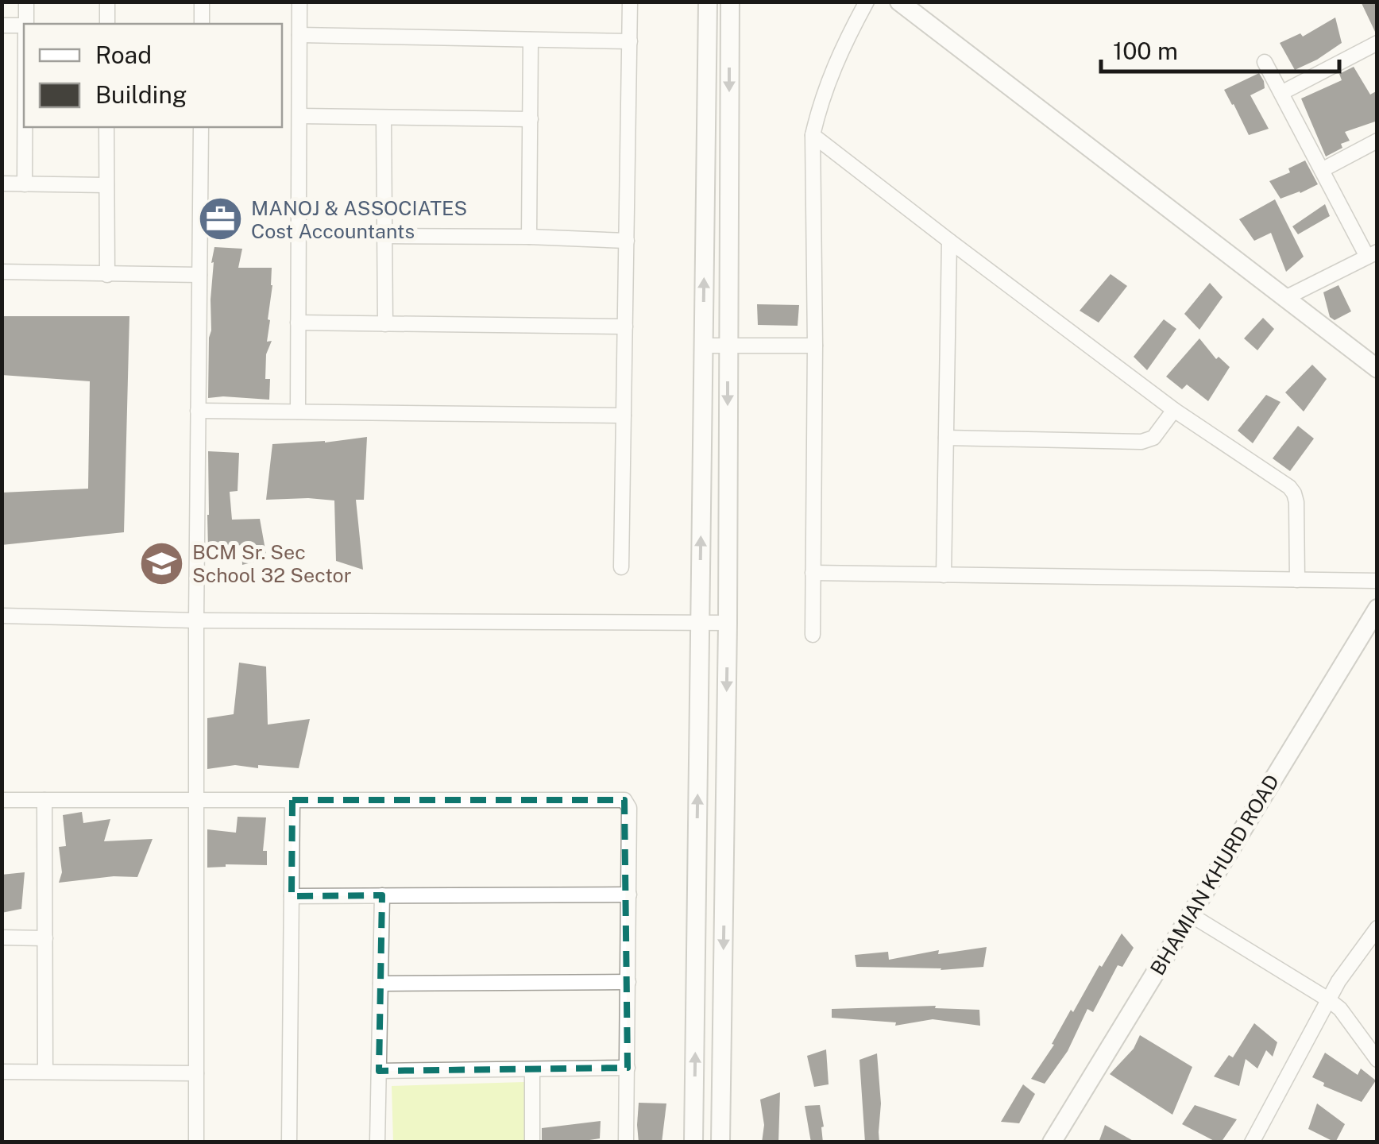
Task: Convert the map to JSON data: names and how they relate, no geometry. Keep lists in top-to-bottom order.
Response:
{
  "streets": {
    "street": ["BHAMIAN KHURD ROAD"]
  },
  "places": {
    "office": ["MANOJ & ASSOCIATES Cost Accountants"],
    "school or university": ["BCM Sr. Sec School 32 Sector"]
  },
  "legend": ["Road", "Building"],
  "scale_bar": "100 m"
}
